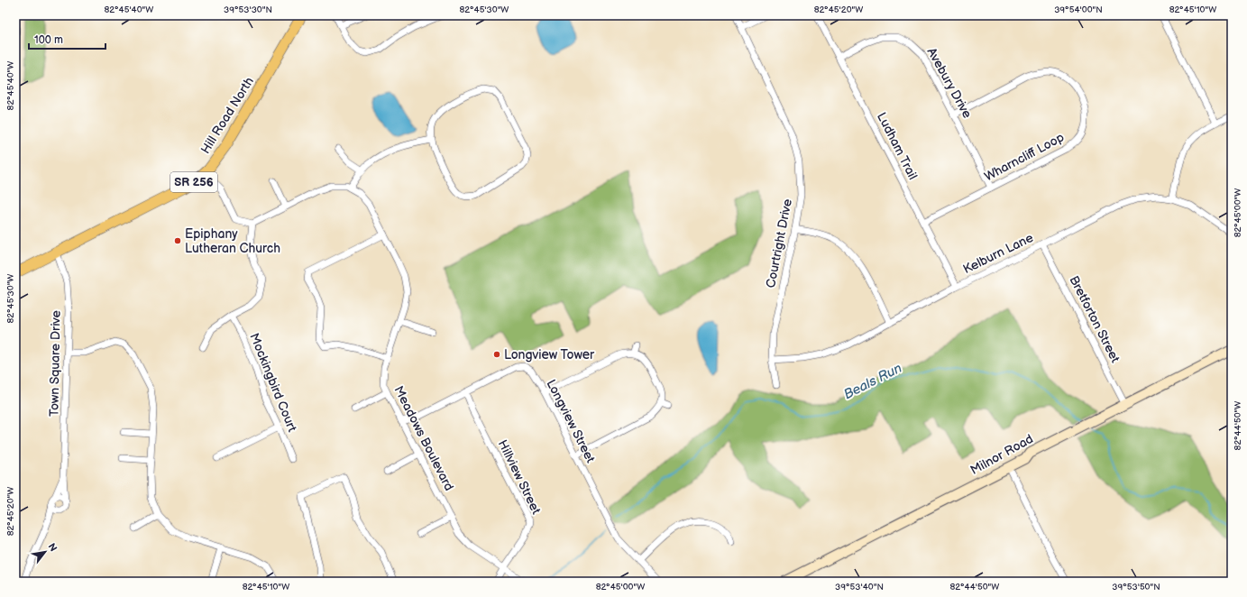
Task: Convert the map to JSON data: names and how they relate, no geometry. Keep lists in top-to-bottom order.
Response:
{
  "streets": {
    "main road": ["Hill Road North", "SR 256", "Milnor Road"],
    "street": [
      "Avebury Drive",
      "Ludham Trail",
      "Wharncliff Loop",
      "Courtright Drive",
      "Kelburn Lane",
      "Bretforton Street",
      "Town Square Drive",
      "Mockingbird Court",
      "Longview Street",
      "Meadows Boulevard",
      "Hillview Street"
    ]
  },
  "crossings": [
    ["Avebury Drive", "Ludham Trail"],
    ["Avebury Drive", "Wharncliff Loop"],
    ["Hill Road North", "Town Square Drive"],
    ["Ludham Trail", "Wharncliff Loop"],
    ["Ludham Trail", "Kelburn Lane"],
    ["Courtright Drive", "Kelburn Lane"],
    ["Kelburn Lane", "Bretforton Street"],
    ["Bretforton Street", "Milnor Road"],
    ["Longview Street", "Meadows Boulevard"],
    ["Longview Street", "Hillview Street"],
    ["Meadows Boulevard", "Hillview Street"]
  ],
  "water": ["Beals Run"],
  "places": ["Epiphany Lutheran Church", "Longview Tower"],
  "scale_bar": "100 m",
  "north": "top right",
  "coordinates": [
    "82°45'40\"W",
    "39°53'30\"N",
    "82°45'30\"W",
    "82°45'20\"W",
    "39°54'00\"N",
    "82°45'10\"W",
    "82°45'00\"W",
    "82°44'50\"W",
    "39°53'40\"N",
    "39°53'50\"N"
  ]
}
